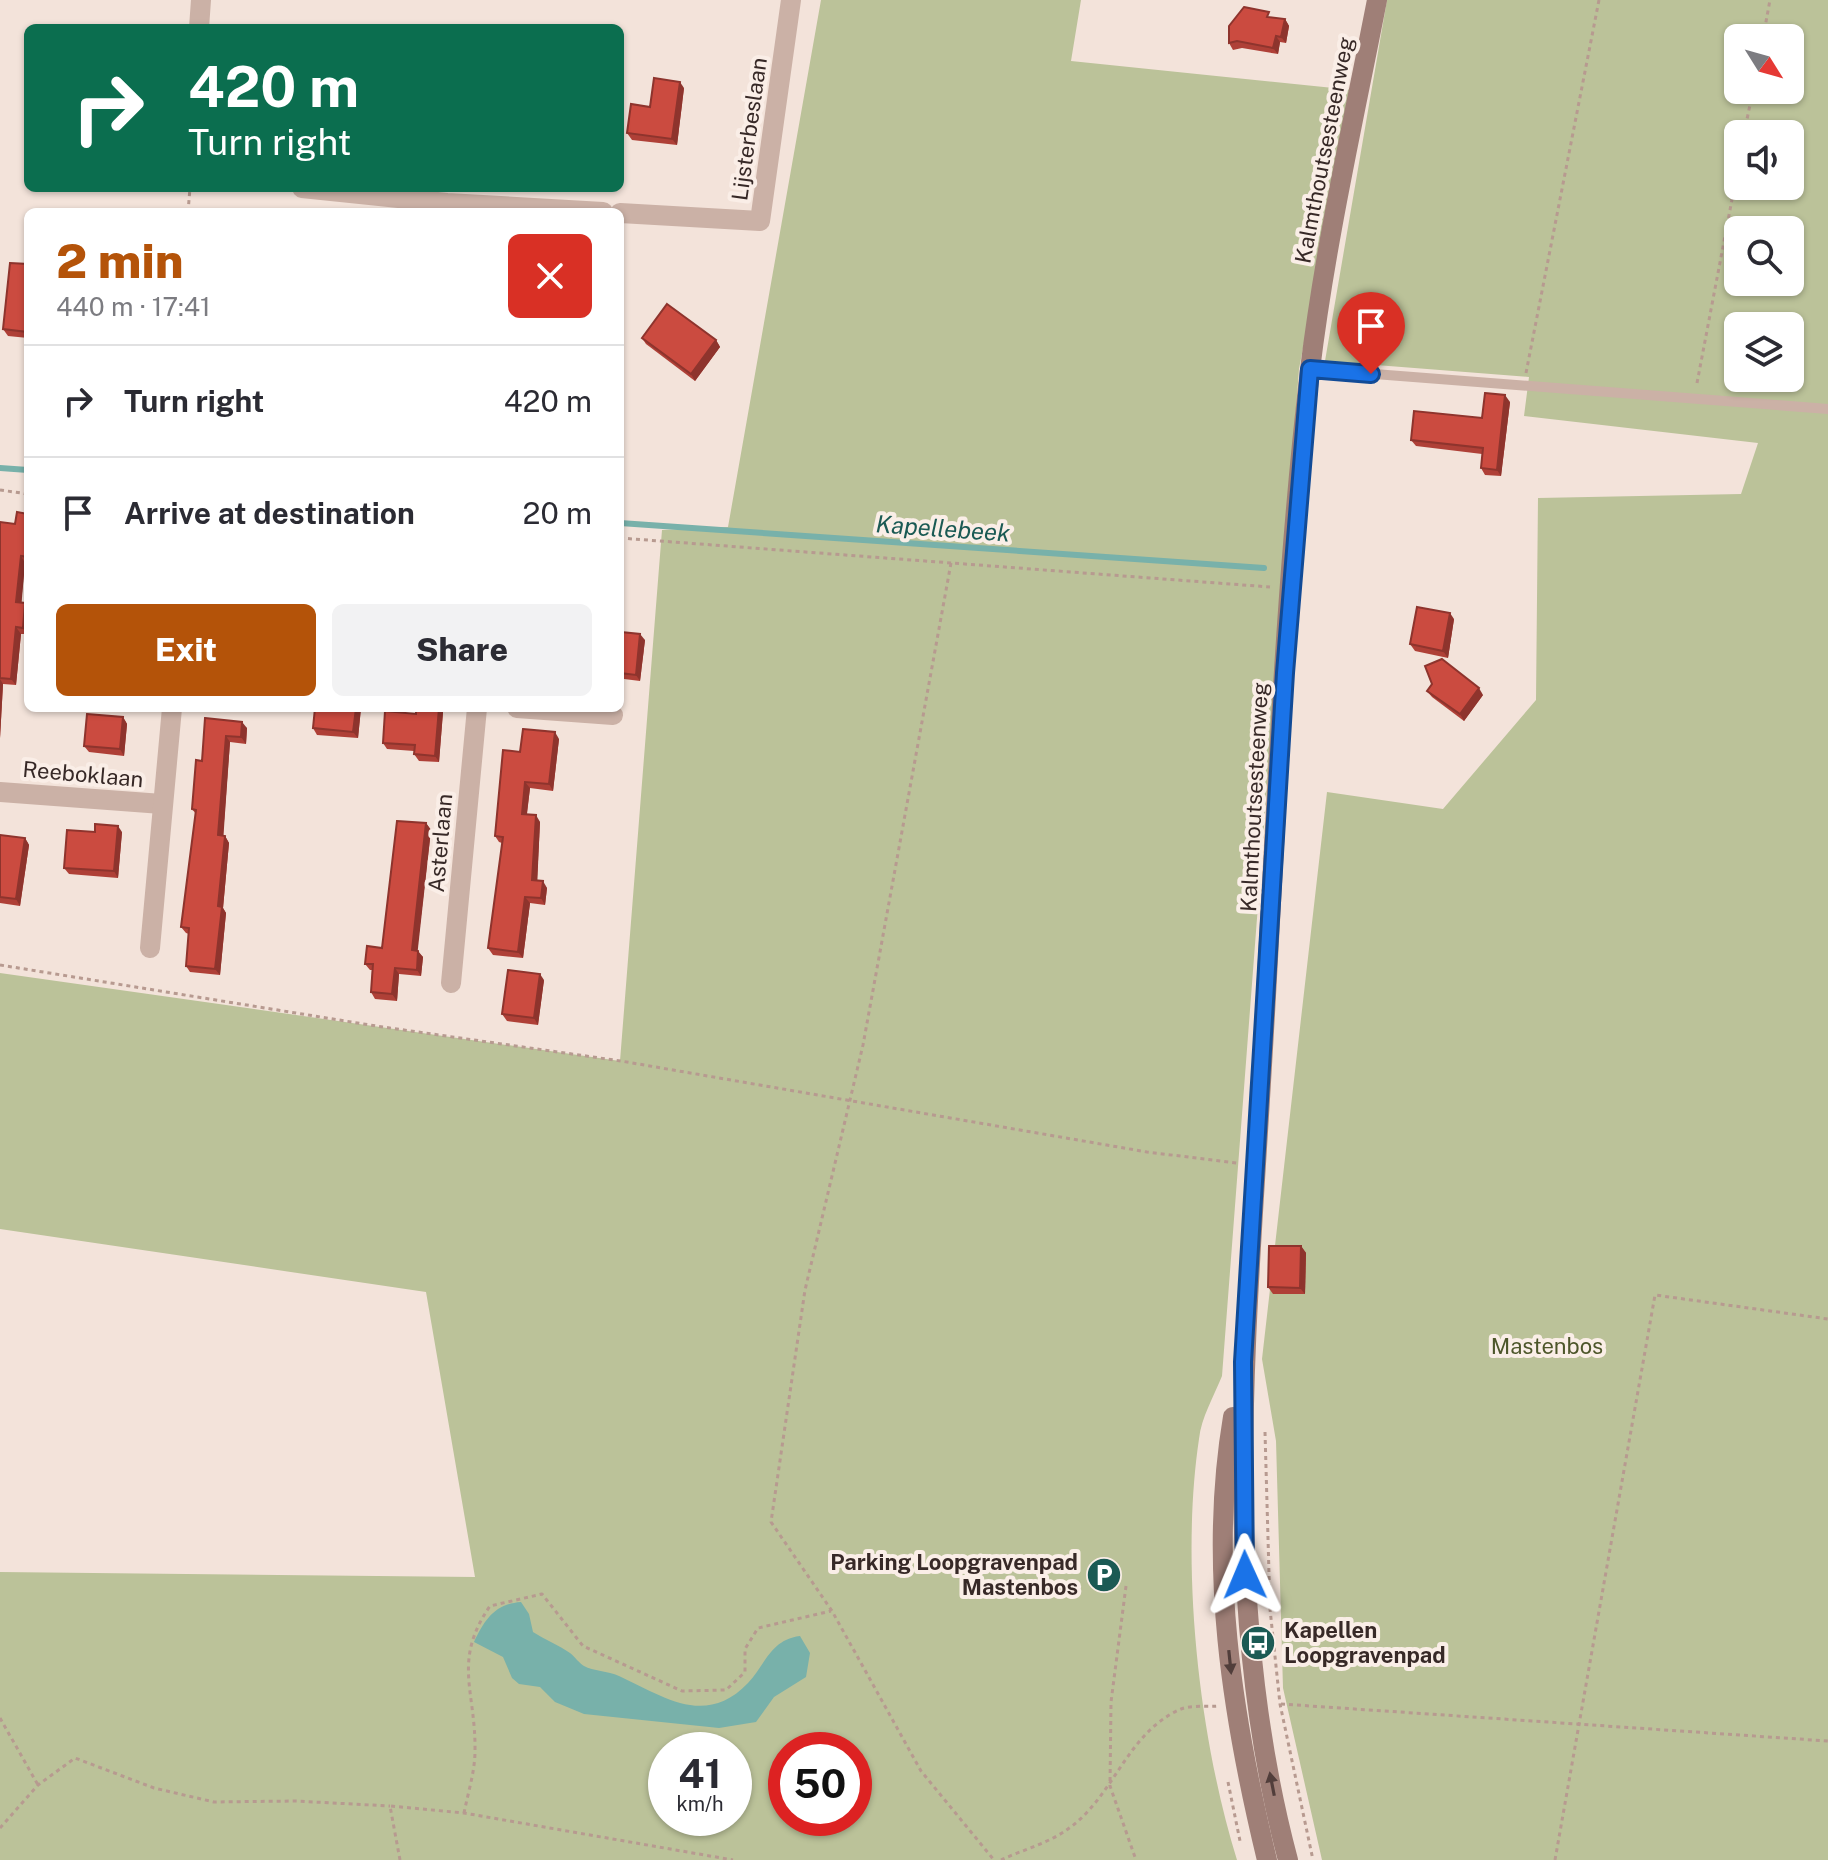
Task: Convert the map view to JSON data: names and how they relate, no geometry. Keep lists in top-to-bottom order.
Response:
{
  "streets": {
    "main road": ["Kalmthoutsesteenweg"],
    "street": ["Lijsterbeslaan", "Reeboklaan", "Asterlaan"]
  },
  "water": ["Kapellebeek"],
  "parks": ["Mastenbos"],
  "places": {
    "parking": ["Parking Loopgravenpad Mastenbos"],
    "bus stop": ["Kapellen Loopgravenpad"]
  },
  "north": "bottom right",
  "page": {
    "turn": ["420 m", "Turn right"],
    "heading": ["2 min", "440 m · 17:41"],
    "list": [
      {
        "name": "Turn right",
        "value": "420 m"
      },
      {
        "name": "Arrive at destination",
        "value": "20 m"
      }
    ],
    "buttons": ["Exit", "Share"],
    "speed": "41 km/h",
    "limit": "50"
  }
}
